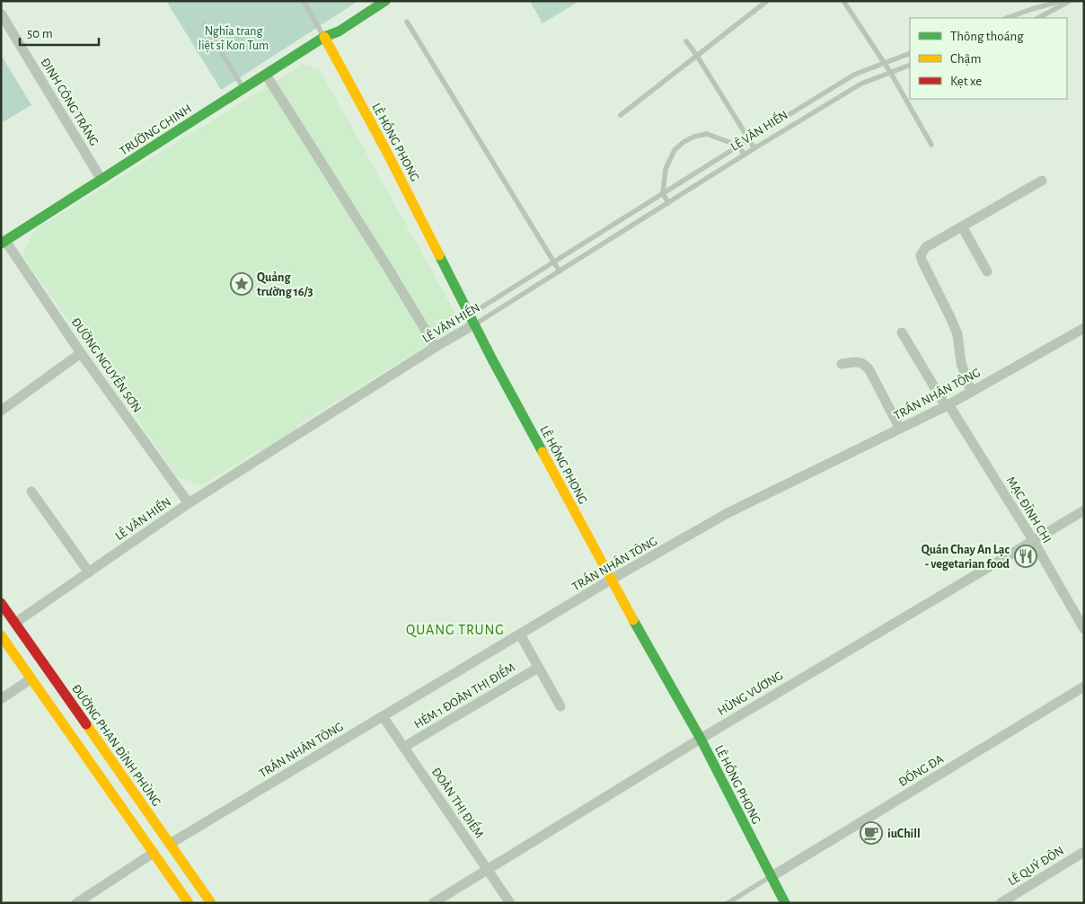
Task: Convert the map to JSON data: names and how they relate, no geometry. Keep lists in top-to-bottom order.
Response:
{
  "streets": {
    "street": [
      "ĐINH CÔNG TRÁNG",
      "TRƯỜNG CHINH",
      "LÊ VĂN HIẾN",
      "LÊ HỒNG PHONG",
      "ĐƯỜNG NGUYỄN SƠN",
      "TRẦN NHÂN TÔNG",
      "MẠC ĐĨNH CHI",
      "HÙNG VƯƠNG",
      "HẺM 1 ĐOÀN THỊ ĐIỂM",
      "ĐƯỜNG PHAN ĐÌNH PHÙNG",
      "ĐỐNG ĐA",
      "ĐOÀN THỊ ĐIỂM",
      "LÊ QUÝ ĐÔN"
    ]
  },
  "crossings": [
    ["ĐINH CÔNG TRÁNG", "TRƯỜNG CHINH"],
    ["TRƯỜNG CHINH", "LÊ HỒNG PHONG"],
    ["TRƯỜNG CHINH", "ĐƯỜNG NGUYỄN SƠN"],
    ["LÊ VĂN HIẾN", "LÊ HỒNG PHONG"],
    ["LÊ VĂN HIẾN", "ĐƯỜNG NGUYỄN SƠN"],
    ["LÊ VĂN HIẾN", "ĐƯỜNG PHAN ĐÌNH PHÙNG"],
    ["LÊ HỒNG PHONG", "TRẦN NHÂN TÔNG"],
    ["LÊ HỒNG PHONG", "HÙNG VƯƠNG"],
    ["LÊ HỒNG PHONG", "ĐỐNG ĐA"],
    ["TRẦN NHÂN TÔNG", "MẠC ĐĨNH CHI"],
    ["TRẦN NHÂN TÔNG", "ĐƯỜNG PHAN ĐÌNH PHÙNG"],
    ["TRẦN NHÂN TÔNG", "ĐOÀN THỊ ĐIỂM"],
    ["MẠC ĐĨNH CHI", "HÙNG VƯƠNG"],
    ["HÙNG VƯƠNG", "ĐOÀN THỊ ĐIỂM"],
    ["HẺM 1 ĐOÀN THỊ ĐIỂM", "ĐOÀN THỊ ĐIỂM"]
  ],
  "districts": ["QUANG TRUNG"],
  "parks": ["Nghĩa trang liệt sĩ Kon Tum"],
  "places": {
    "place": ["Quảng trường 16/3"],
    "restaurant": ["Quán Chay An Lạc - vegetarian food"],
    "cafe": ["iuChill"]
  },
  "legend": ["Thông thoáng", "Chậm", "Kẹt xe"],
  "scale_bar": "50 m"
}
